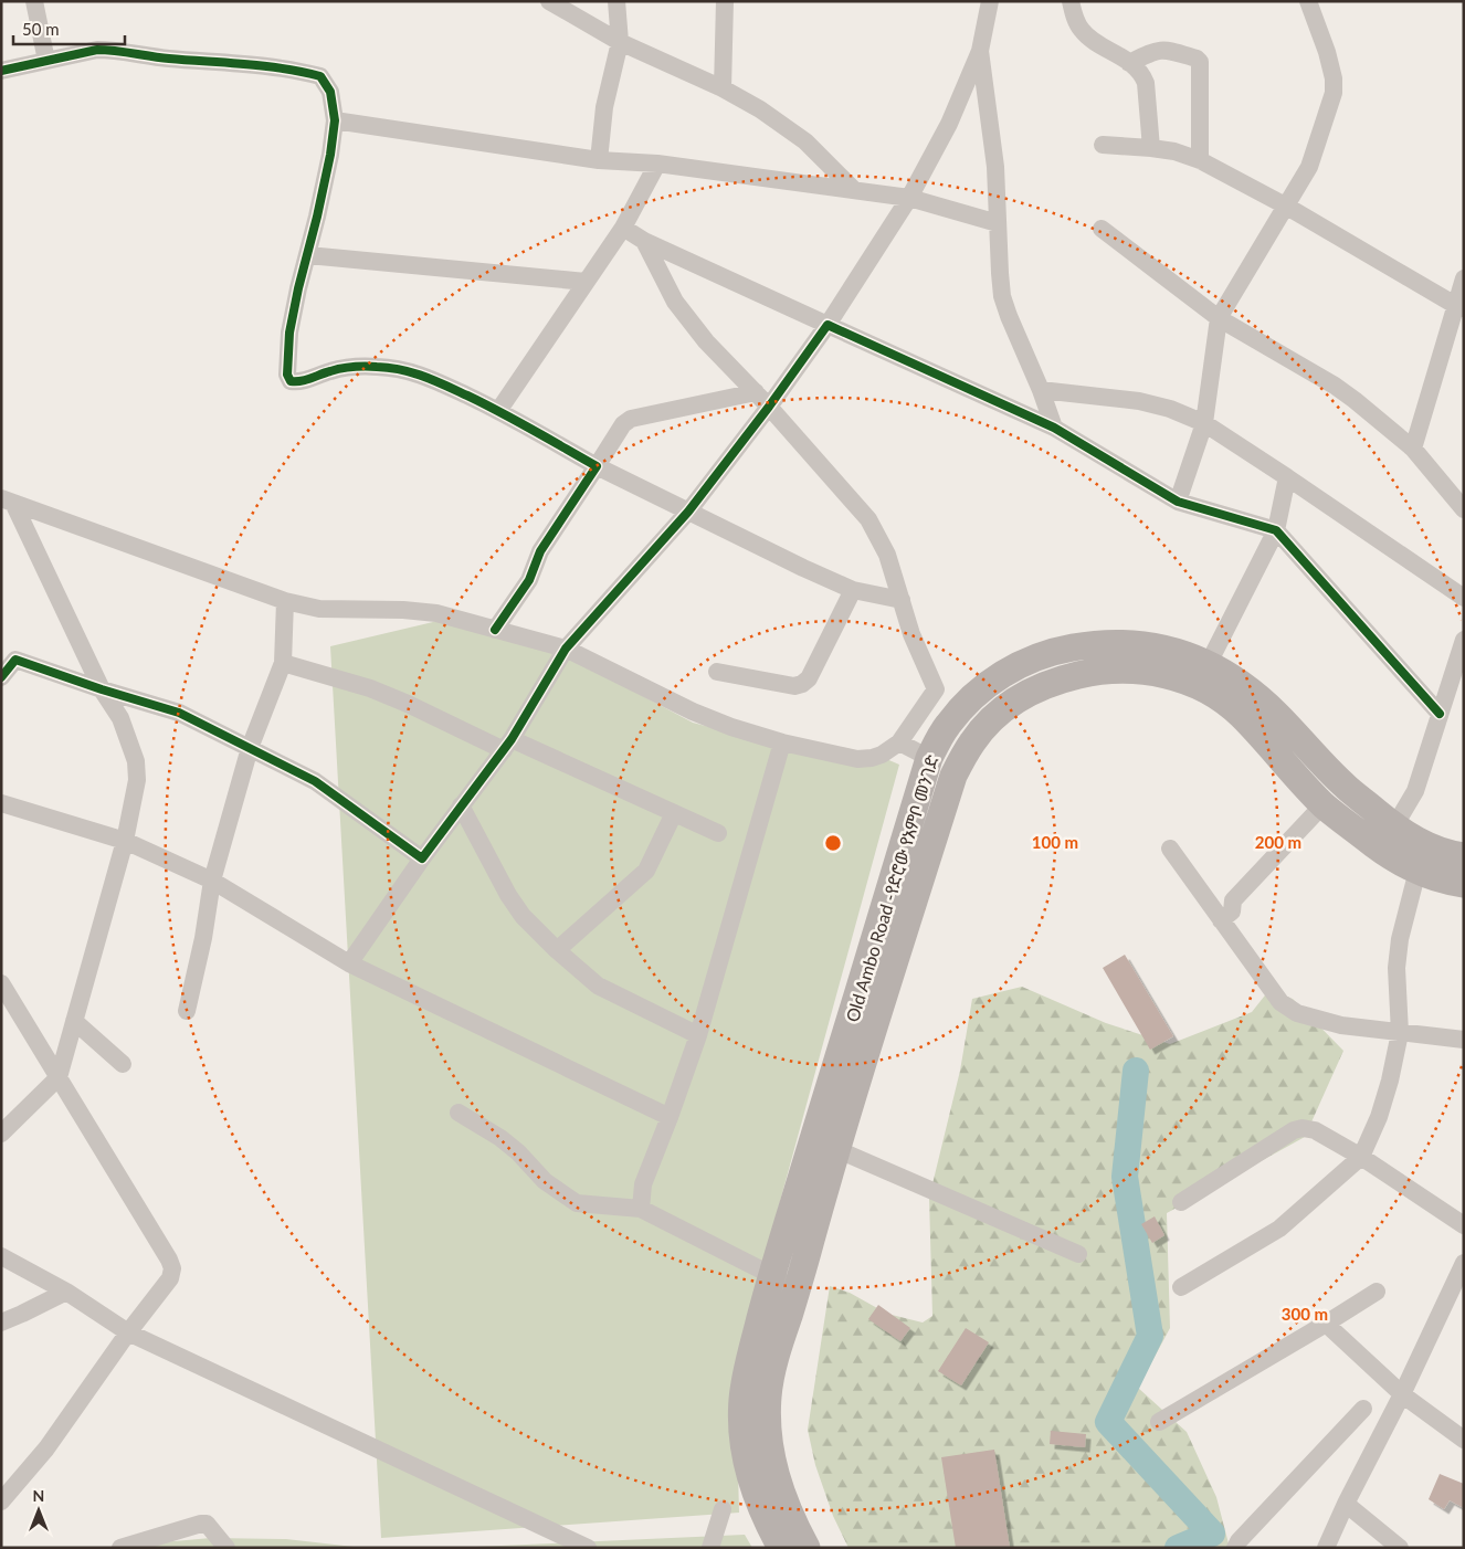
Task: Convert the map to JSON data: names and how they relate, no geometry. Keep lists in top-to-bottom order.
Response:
{
  "streets": {
    "main road": ["Old Ambo Road -የድሮው የአምቦ መንገድ"]
  },
  "scale_bar": "50 m",
  "north": "top",
  "rings": ["100 m", "200 m", "300 m"]
}
